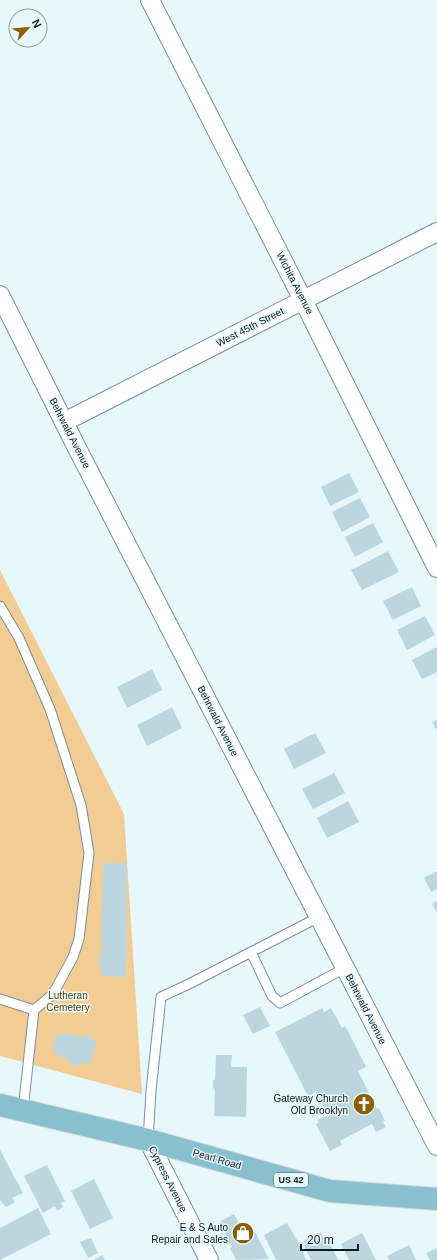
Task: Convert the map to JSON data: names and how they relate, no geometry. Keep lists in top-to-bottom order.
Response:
{
  "streets": {
    "main road": ["Pearl Road", "US 42"],
    "street": [
      "Wichita Avenue",
      "West 45th Street",
      "Behrwald Avenue",
      "Cypress Avenue"
    ]
  },
  "crossings": [
    ["Wichita Avenue", "West 45th Street"],
    ["West 45th Street", "Behrwald Avenue"],
    ["Pearl Road", "Cypress Avenue"]
  ],
  "parks": ["Lutheran Cemetery"],
  "places": {
    "church": ["Gateway Church Old Brooklyn"],
    "shop": ["E & S Auto Repair and Sales"]
  },
  "scale_bar": "20 m",
  "north": "top right"
}
